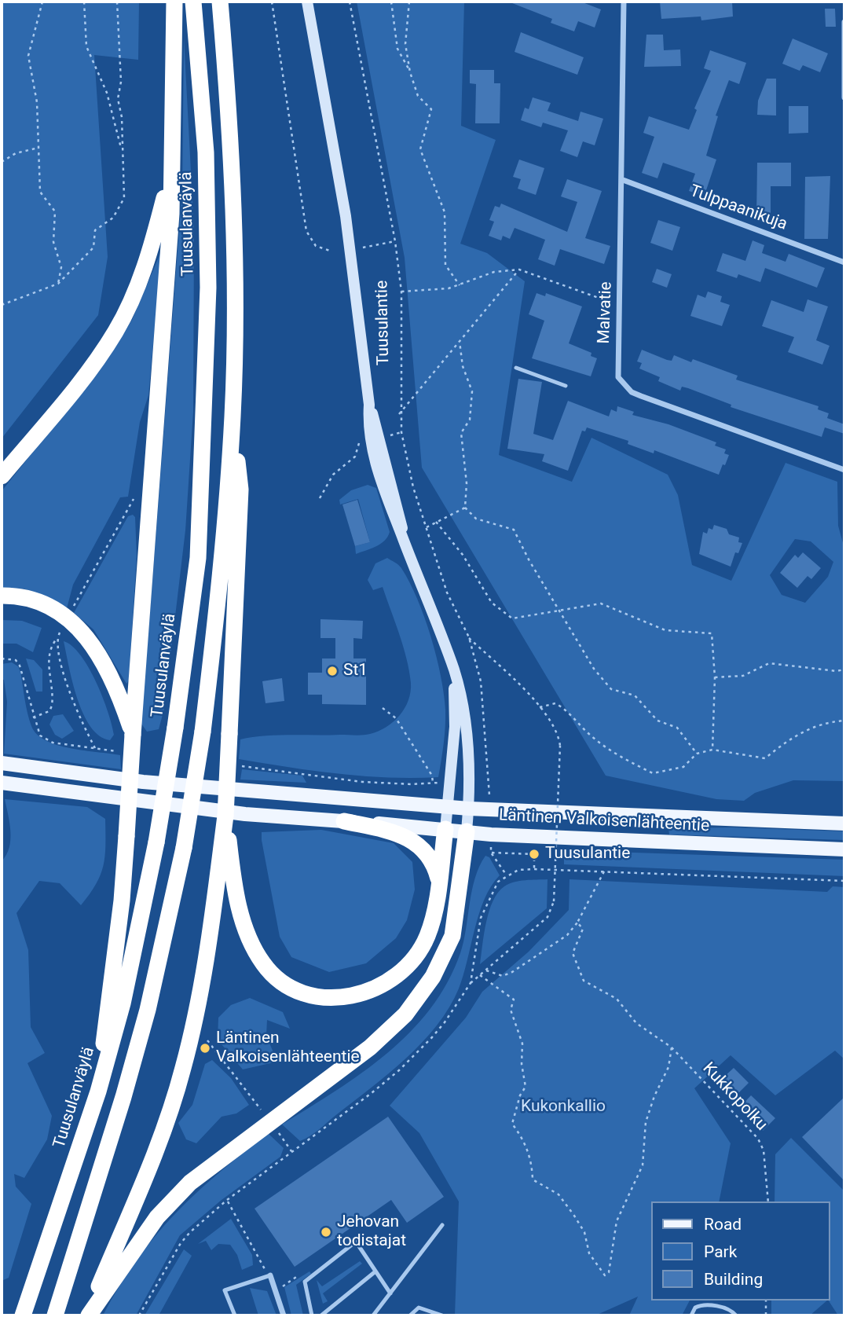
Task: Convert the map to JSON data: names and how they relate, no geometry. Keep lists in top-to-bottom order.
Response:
{
  "streets": {
    "highway": ["Tuusulanväylä"],
    "main road": ["Tuusulantie", "Läntinen Valkoisenlähteentie"],
    "street": ["Tulppaanikuja", "Malvatie"],
    "path": ["Kukkopolku"]
  },
  "crossings": [
    ["Tulppaanikuja", "Malvatie"],
    ["Tuusulantie", "Läntinen Valkoisenlähteentie"]
  ],
  "parks": ["Kukonkallio"],
  "places": [
    "St1",
    "Tuusulantie",
    "Läntinen Valkoisenlähteentie",
    "Jehovan todistajat"
  ],
  "legend": ["Road", "Park", "Building"]
}
